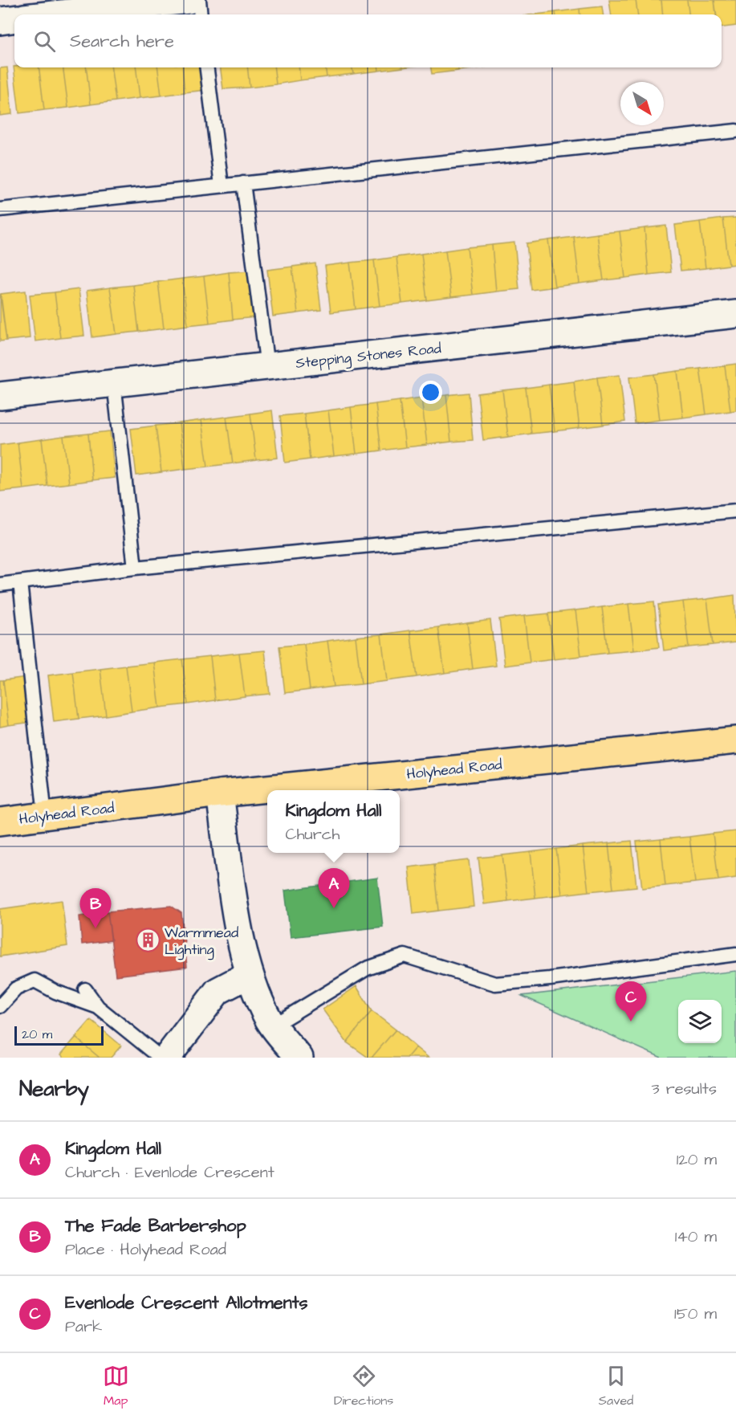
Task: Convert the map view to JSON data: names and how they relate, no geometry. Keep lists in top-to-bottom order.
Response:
{
  "streets": {
    "highway": ["Holyhead Road"],
    "street": ["Stepping Stones Road"]
  },
  "places": {
    "building": ["Warmmead Lighting"]
  },
  "scale_bar": "20 m",
  "north": "bottom right",
  "page": {
    "search": "Search here",
    "popup": ["Kingdom Hall", "Church"],
    "pins": ["A", "B", "C"],
    "scale": "20 m",
    "heading": ["Nearby", "3 results"],
    "list": [
      {
        "mark": "A",
        "name": "Kingdom Hall",
        "note": "Church · Evenlode Crescent",
        "value": "120 m"
      },
      {
        "mark": "B",
        "name": "The Fade Barbershop",
        "note": "Place · Holyhead Road",
        "value": "140 m"
      },
      {
        "mark": "C",
        "name": "Evenlode Crescent Allotments",
        "note": "Park",
        "value": "150 m"
      }
    ],
    "nav": ["Map", "Directions", "Saved"]
  }
}
